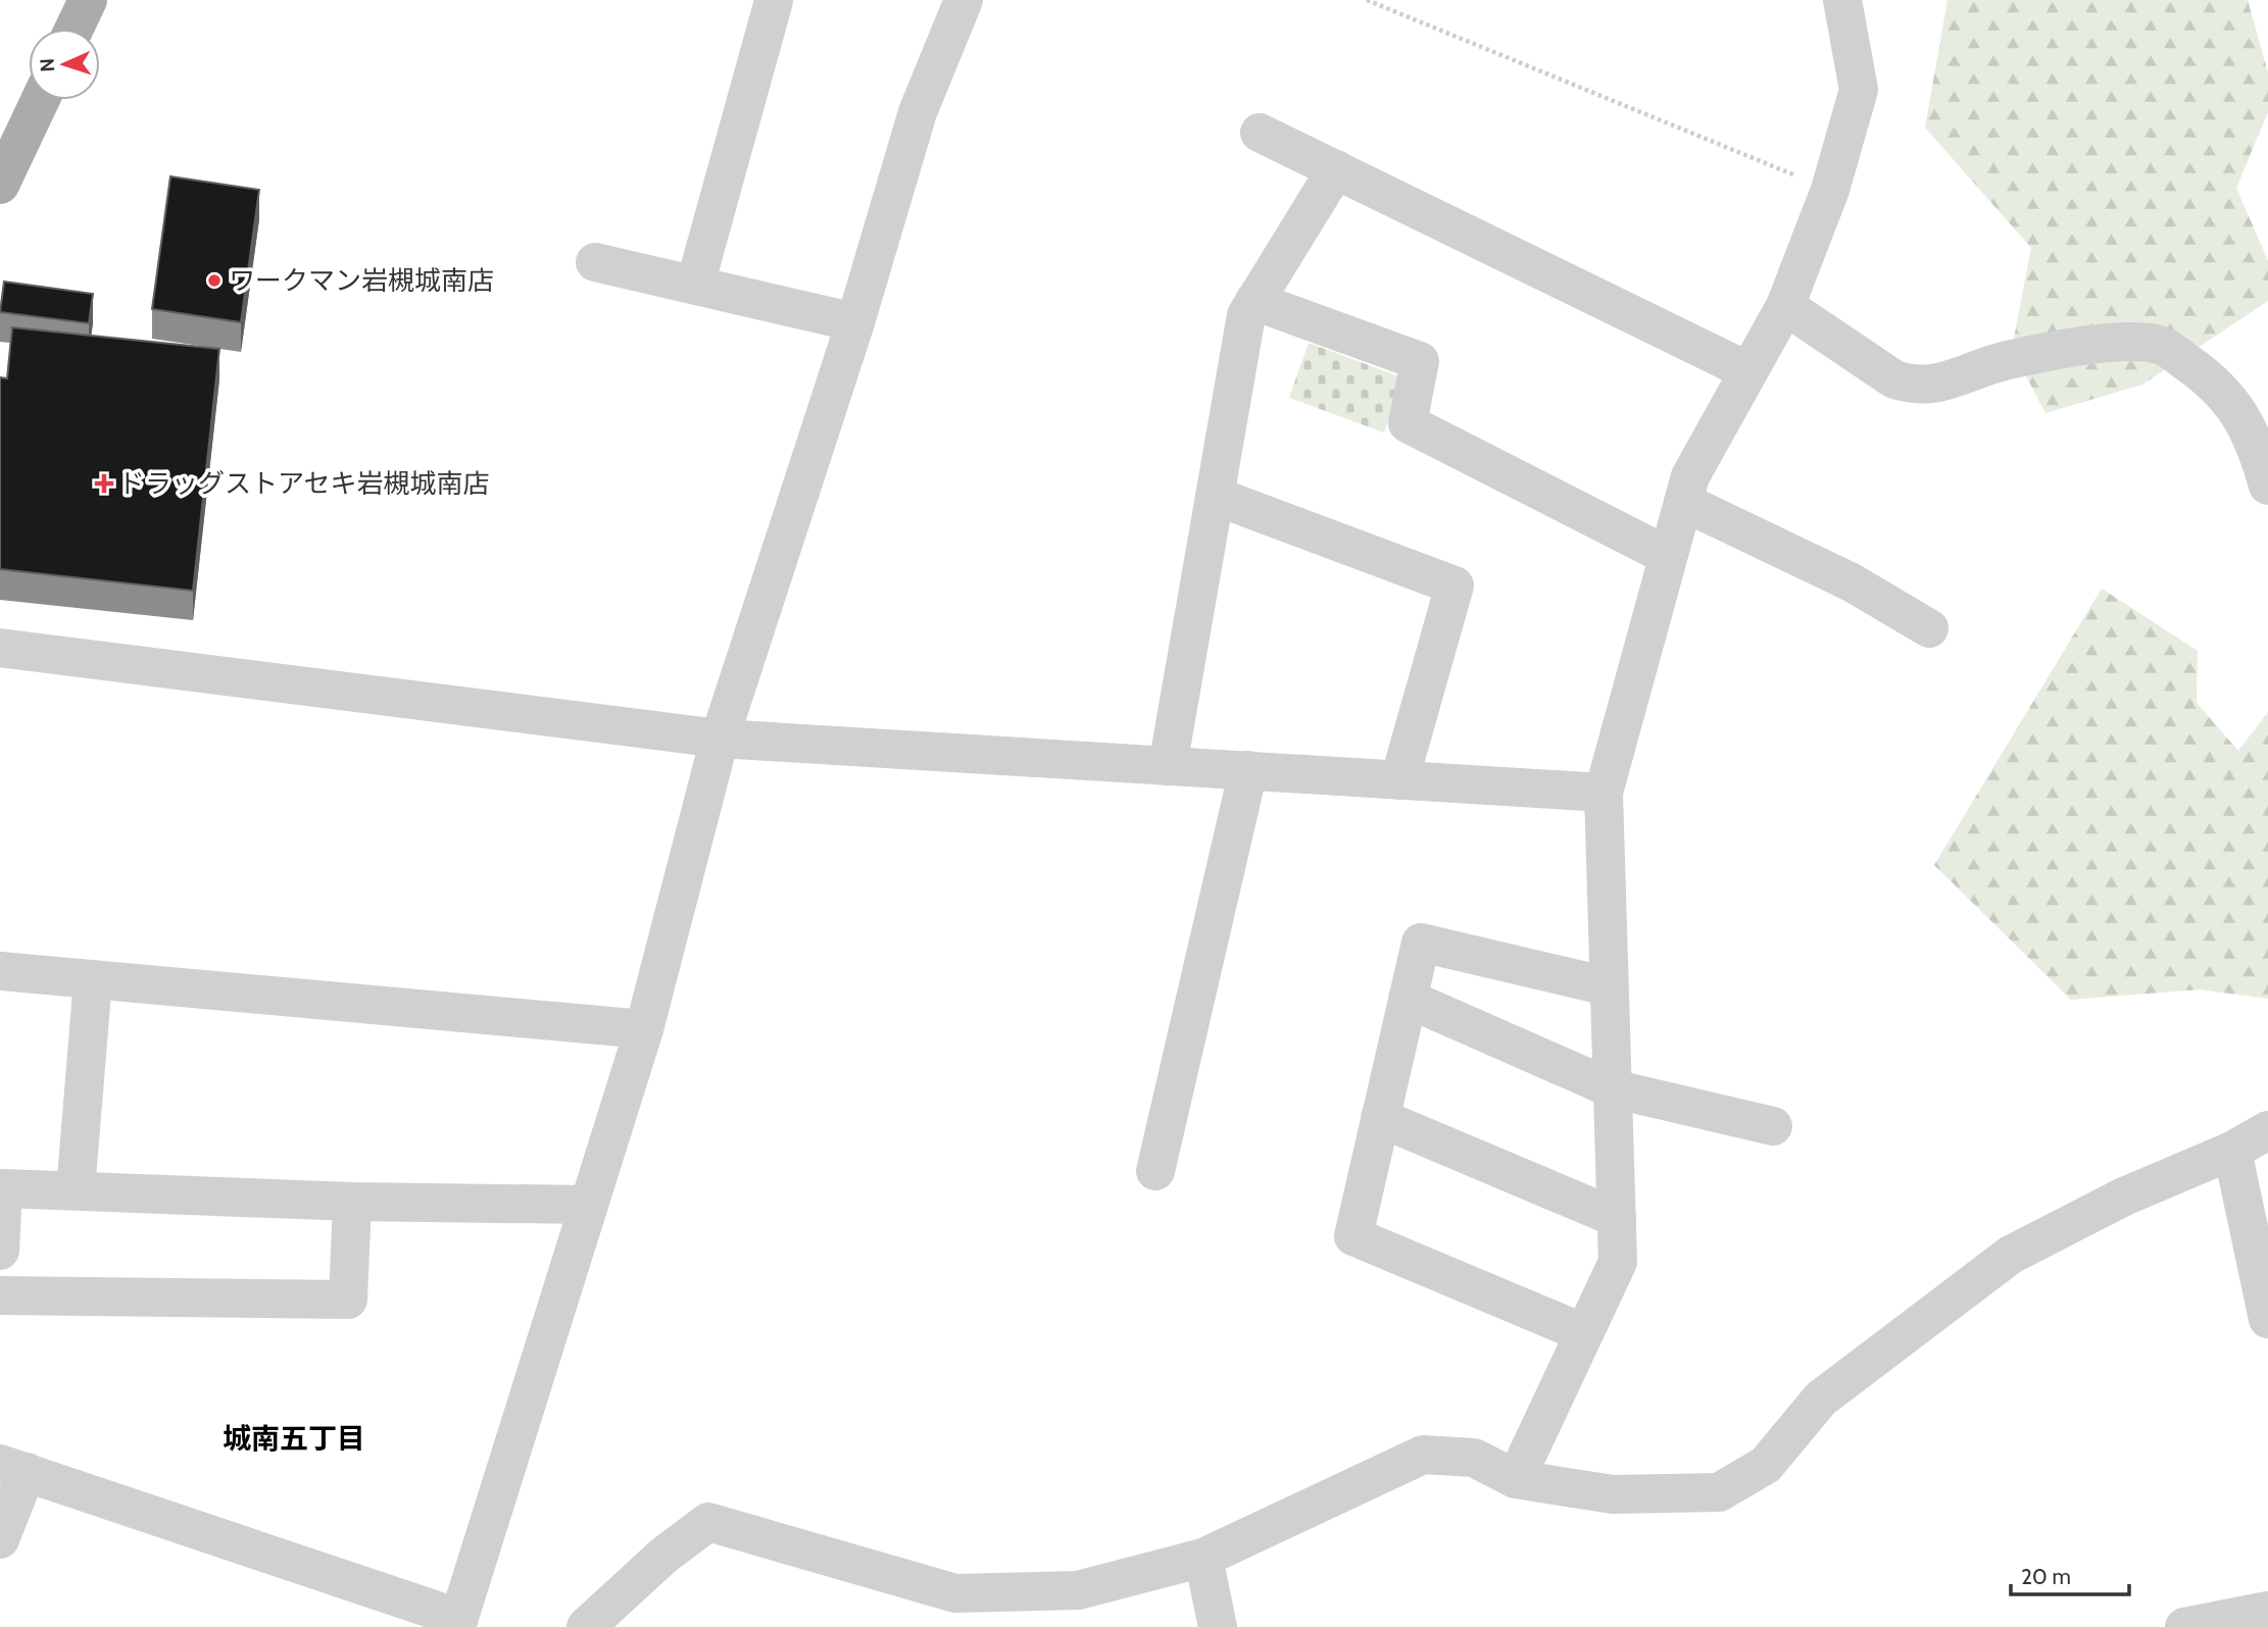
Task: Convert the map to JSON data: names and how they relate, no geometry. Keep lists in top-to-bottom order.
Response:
{
  "districts": ["城南五丁目"],
  "places": {
    "other": ["ワークマン岩槻城南店"],
    "health": ["ドラッグストアセキ岩槻城南店"]
  },
  "scale_bar": "20 m",
  "north": "left"
}
